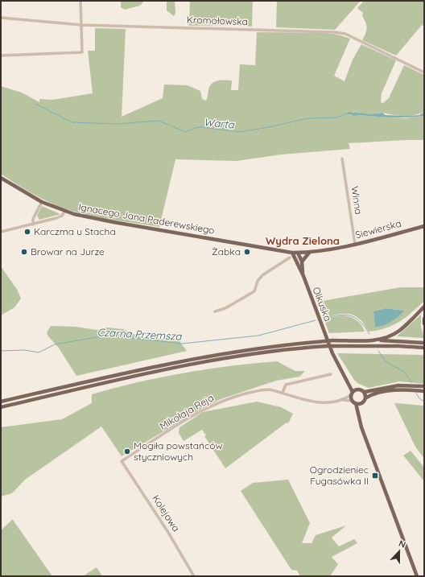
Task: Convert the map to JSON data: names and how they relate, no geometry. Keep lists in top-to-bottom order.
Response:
{
  "streets": {
    "main road": ["Ignacego Jana Paderewskiego", "Siewierska", "Olkuska"],
    "street": [
      "Kromołowska",
      "Winna",
      "Mikołaja Reja",
      "Kolejowa"
    ]
  },
  "crossings": [
    ["Winna", "Siewierska"],
    ["Ignacego Jana Paderewskiego", "Siewierska"],
    ["Ignacego Jana Paderewskiego", "Olkuska"],
    ["Siewierska", "Olkuska"],
    ["Olkuska", "Mikołaja Reja"],
    ["Mikołaja Reja", "Kolejowa"]
  ],
  "districts": ["Wydra Zielona"],
  "water": ["Warta", "Czarna Przemsza"],
  "places": {
    "other": [
      "Karczma u Stacha",
      "Browar na Jurze",
      "Żabka",
      "Mogiła powstańców styczniowych"
    ],
    "transit": ["Ogrodzieniec Fugasówka II"]
  },
  "north": "top"
}
